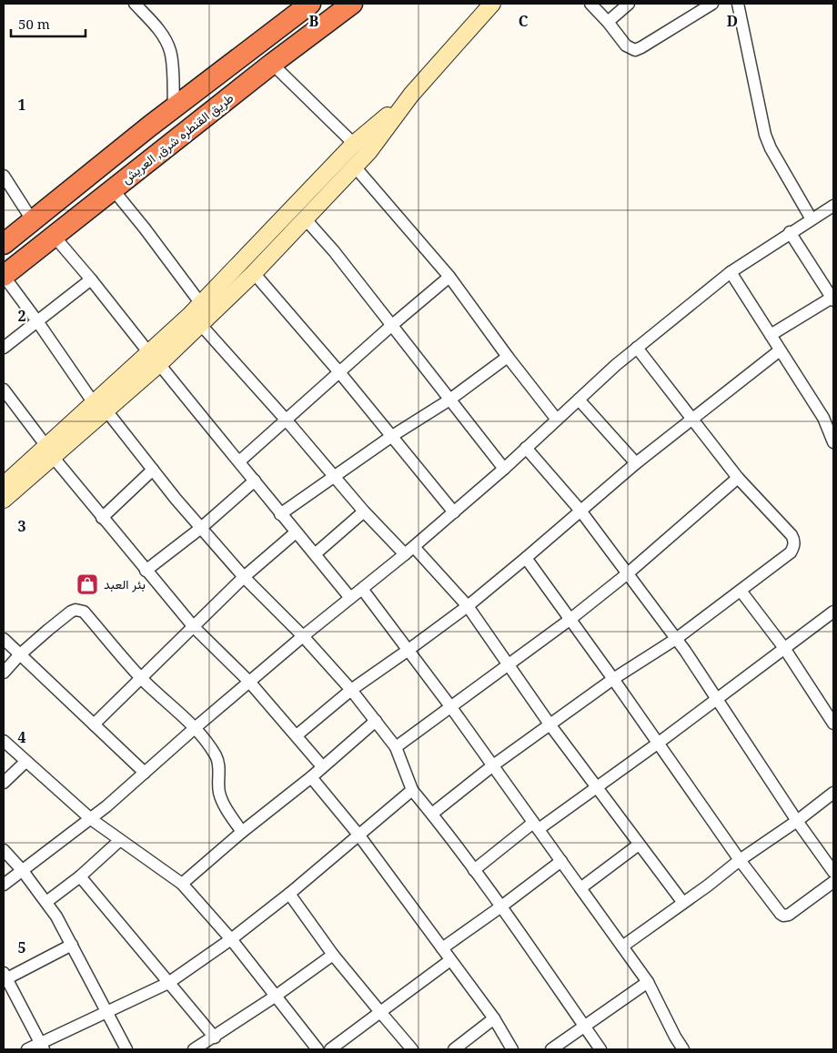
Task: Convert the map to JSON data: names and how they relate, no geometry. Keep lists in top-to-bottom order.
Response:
{
  "streets": {
    "highway": ["طريق القنطره شرق, العريش"]
  },
  "places": {
    "shop": ["بئر العبد"]
  },
  "scale_bar": "50 m",
  "grid": {
    "columns": ["B", "C", "D"],
    "rows": [
      "1",
      "2",
      "3",
      "4",
      "5"
    ]
  }
}
